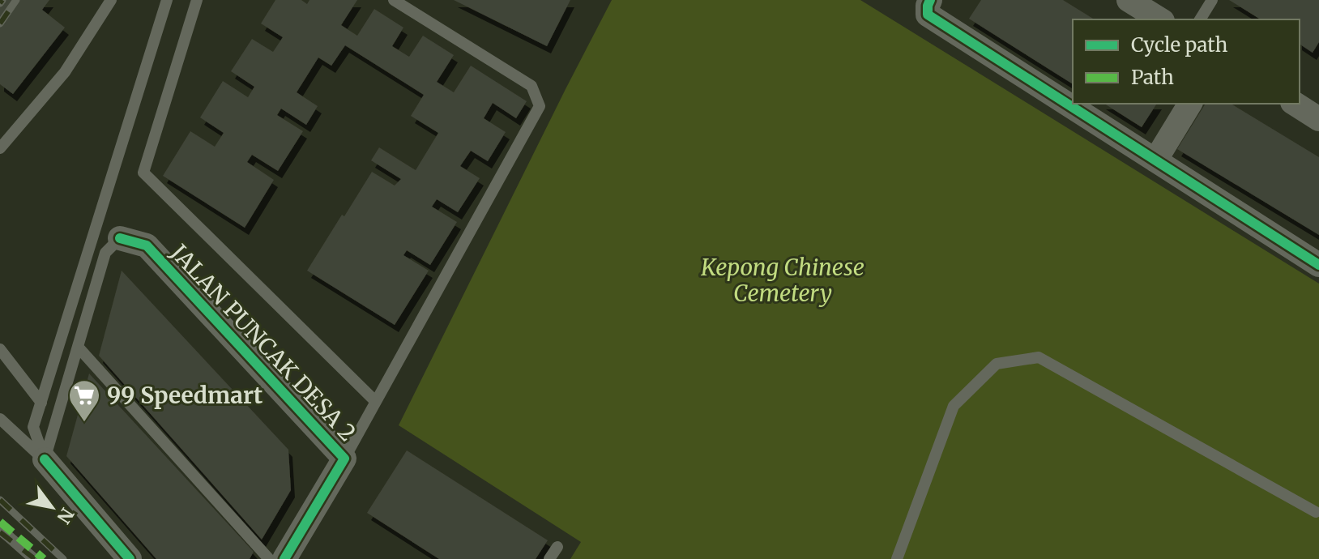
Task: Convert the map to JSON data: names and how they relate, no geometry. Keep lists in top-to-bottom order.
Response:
{
  "streets": {
    "street": ["JALAN PUNCAK DESA 2"]
  },
  "parks": ["Kepong Chinese Cemetery"],
  "places": {
    "supermarket": ["99 Speedmart"]
  },
  "legend": ["Cycle path", "Path"],
  "north": "bottom right"
}
